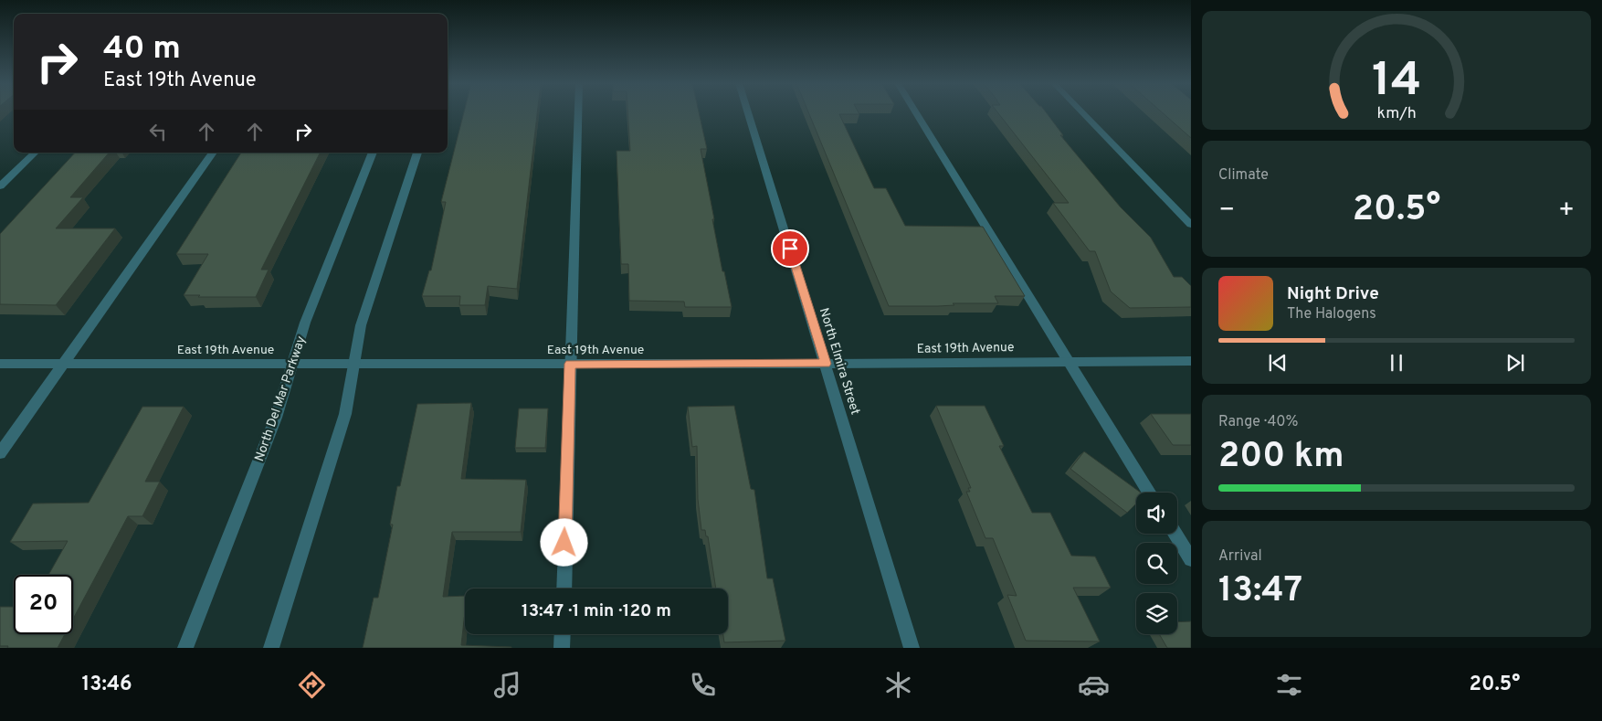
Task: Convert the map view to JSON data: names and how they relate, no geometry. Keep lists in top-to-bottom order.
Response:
{
  "streets": {
    "street": ["East 19th Avenue", "North Elmira Street", "North Del Mar Parkway"]
  },
  "crossings": [
    ["East 19th Avenue", "North Elmira Street"],
    ["East 19th Avenue", "North Del Mar Parkway"]
  ],
  "page": {
    "turn": ["40 m", "East 19th Avenue"],
    "tile": [
      "Climate",
      ["Range · 40%", "200 km"],
      ["Arrival", "13:47"]
    ],
    "heat": ["−", "20.5°", "+"],
    "song": ["Night Drive", "The Halogens"],
    "limit": "20",
    "trip": "13:47 · 1 min · 120 m",
    "tabs": ["13:46", "20.5°"],
    "gauge": ["14", "km/h"]
  }
}
